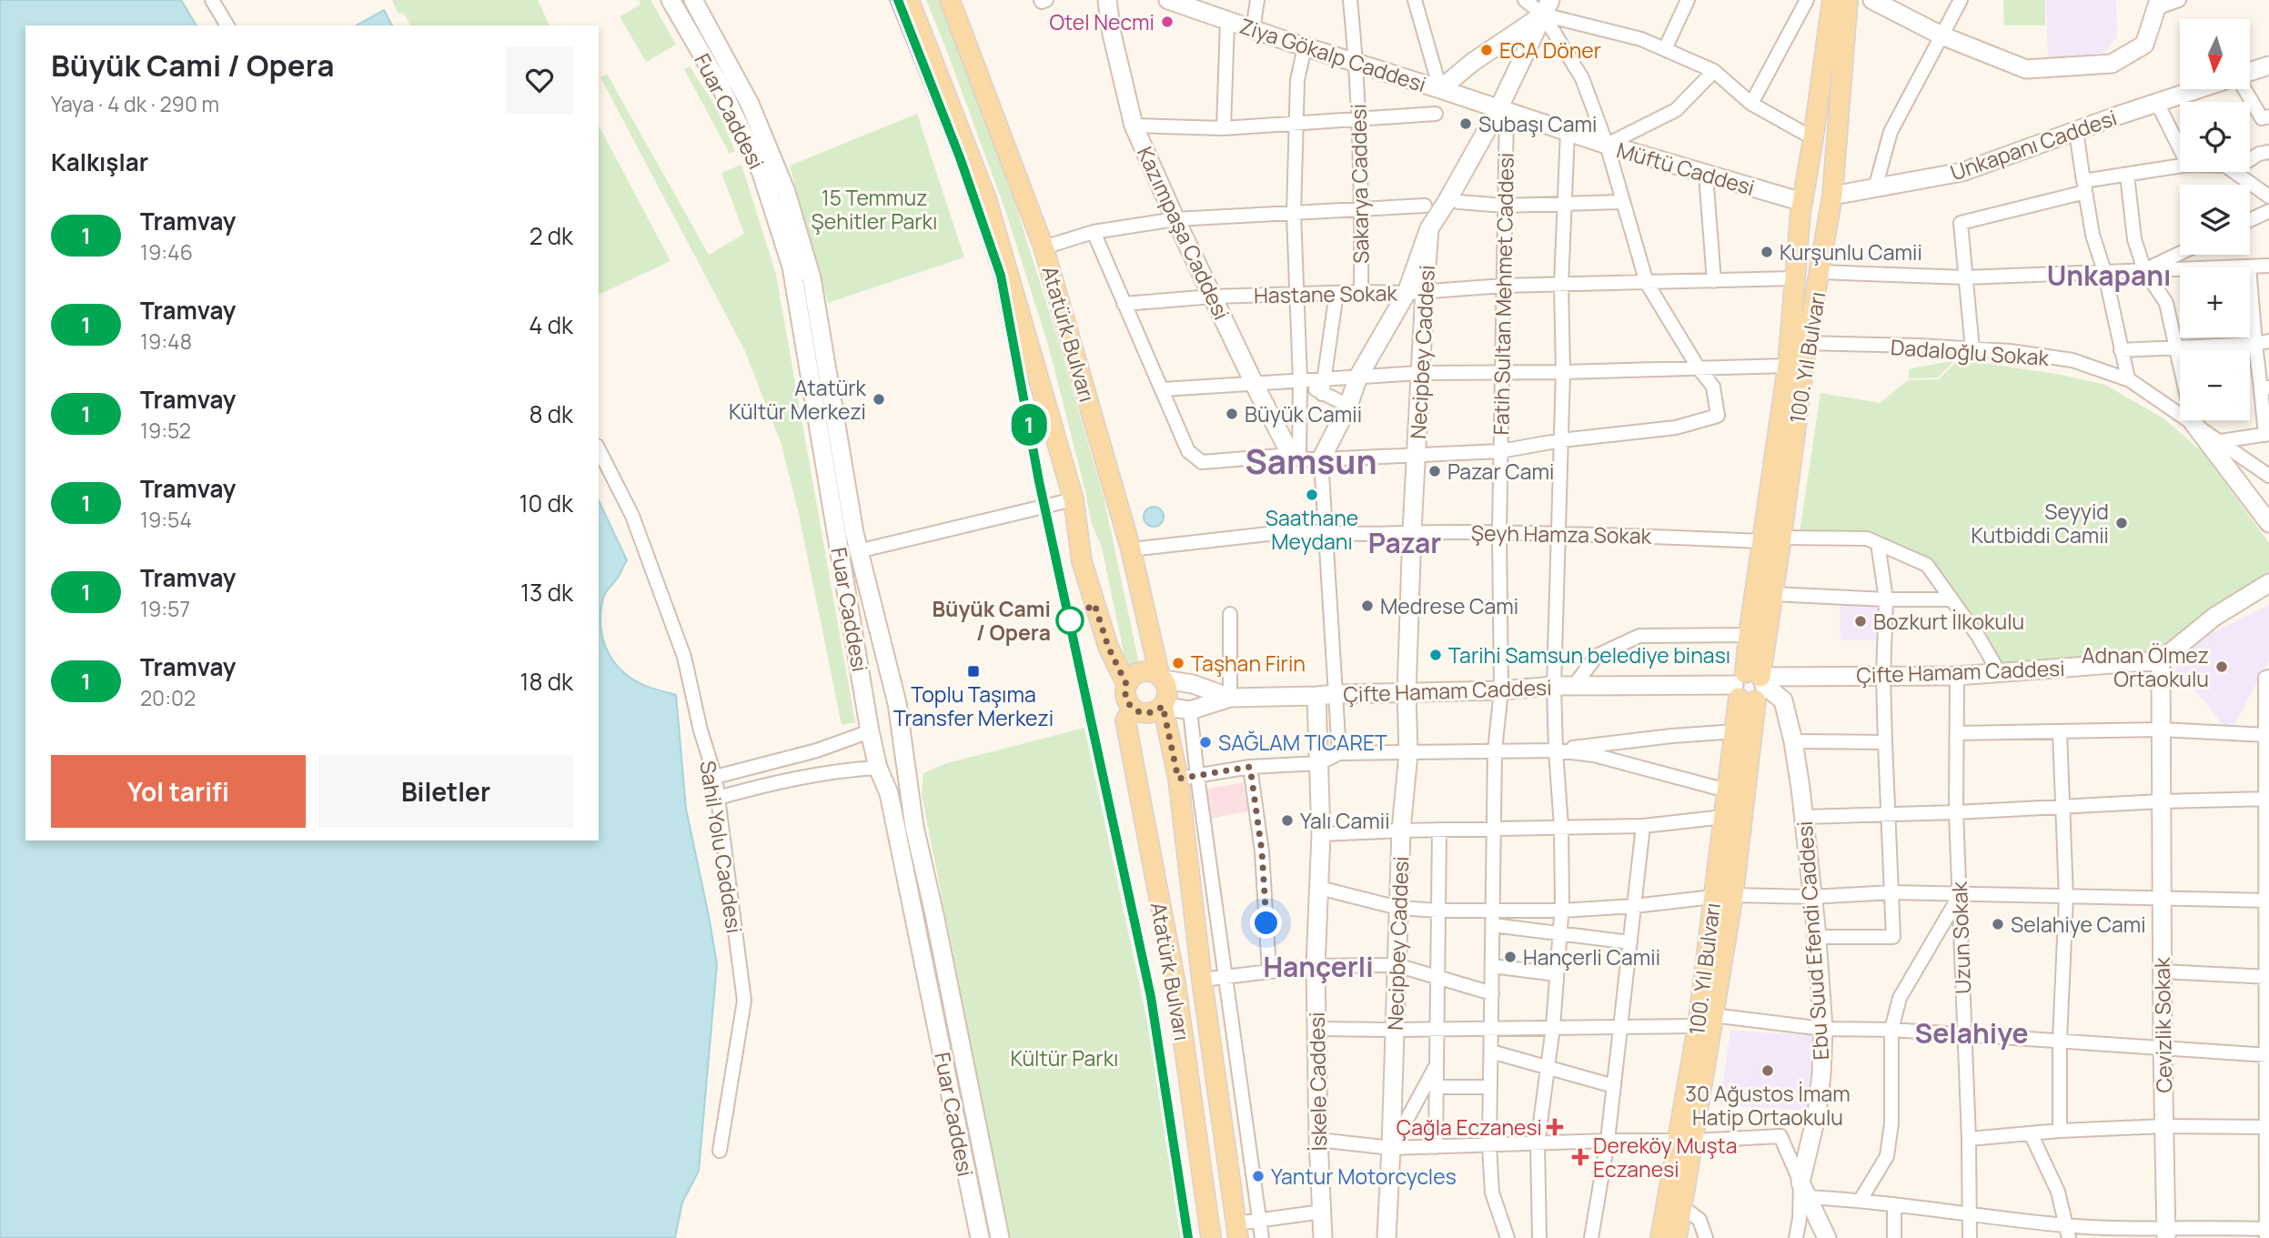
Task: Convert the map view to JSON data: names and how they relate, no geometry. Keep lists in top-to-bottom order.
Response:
{
  "streets": {
    "main road": [
      "Ziya Gökalp Caddesi",
      "Fuar Caddesi",
      "Unkapanı Caddesi",
      "Müftü Caddesi",
      "Kazımpaşa Caddesi",
      "Atatürk Bulvarı",
      "Necipbey Caddesi",
      "100. Yıl Bulvarı",
      "Çifte Hamam Caddesi",
      "Ebu Suud Efendi Caddesi",
      "Cevizlik Sokak",
      "İskele Caddesi"
    ],
    "street": [
      "Sakarya Caddesi",
      "Hastane Sokak",
      "Fatih Sultan Mehmet Caddesi",
      "Dadaloğlu Sokak",
      "Şeyh Hamza Sokak",
      "Sahil Yolu Caddesi",
      "Uzun Sokak"
    ]
  },
  "crossings": [
    ["Ziya Gökalp Caddesi", "Müftü Caddesi"],
    ["Ziya Gökalp Caddesi", "Sakarya Caddesi"],
    ["Ziya Gökalp Caddesi", "Fatih Sultan Mehmet Caddesi"],
    ["Unkapanı Caddesi", "100. Yıl Bulvarı"],
    ["Müftü Caddesi", "Fatih Sultan Mehmet Caddesi"],
    ["Müftü Caddesi", "100. Yıl Bulvarı"],
    ["Sakarya Caddesi", "Hastane Sokak"],
    ["Kazımpaşa Caddesi", "Hastane Sokak"],
    ["Hastane Sokak", "Fatih Sultan Mehmet Caddesi"],
    ["Hastane Sokak", "Necipbey Caddesi"],
    ["Hastane Sokak", "100. Yıl Bulvarı"],
    ["Fatih Sultan Mehmet Caddesi", "Şeyh Hamza Sokak"],
    ["Fatih Sultan Mehmet Caddesi", "Çifte Hamam Caddesi"],
    ["Atatürk Bulvarı", "Şeyh Hamza Sokak"],
    ["Atatürk Bulvarı", "Çifte Hamam Caddesi"],
    ["Necipbey Caddesi", "Şeyh Hamza Sokak"],
    ["Necipbey Caddesi", "Çifte Hamam Caddesi"],
    ["Dadaloğlu Sokak", "100. Yıl Bulvarı"],
    ["100. Yıl Bulvarı", "Şeyh Hamza Sokak"],
    ["100. Yıl Bulvarı", "Çifte Hamam Caddesi"],
    ["100. Yıl Bulvarı", "Ebu Suud Efendi Caddesi"],
    ["Şeyh Hamza Sokak", "Çifte Hamam Caddesi"],
    ["Çifte Hamam Caddesi", "Uzun Sokak"],
    ["Çifte Hamam Caddesi", "Ebu Suud Efendi Caddesi"],
    ["Çifte Hamam Caddesi", "Cevizlik Sokak"],
    ["Çifte Hamam Caddesi", "İskele Caddesi"]
  ],
  "districts": [
    "Unkapanı",
    "Samsun",
    "Pazar",
    "Hançerli",
    "Selahiye"
  ],
  "parks": ["15 Temmuz Şehitler Parkı", "Kültür Parkı"],
  "places": {
    "other": [
      "Otel Necmi",
      "ECA Döner",
      "Subaşı Cami",
      "Kurşunlu Camii",
      "Atatürk Kültür Merkezi",
      "Büyük Camii",
      "Pazar Cami",
      "Saathane Meydanı",
      "Seyyid Kutbiddi Camii",
      "Medrese Cami",
      "Büyük Cami / Opera",
      "Bozkurt İlkokulu",
      "Tarihi Samsun belediye binası",
      "Taşhan Firin",
      "Adnan Ölmez Ortaokulu",
      "SAĞLAM TICARET",
      "Yalı Camii",
      "Selahiye Cami",
      "Hançerli Camii",
      "30 Ağustos İmam Hatip Ortaokulu",
      "Yantur Motorcycles"
    ],
    "transit": ["Toplu Taşıma Transfer Merkezi"],
    "health": ["Çağla Eczanesi", "Dereköy Muşta Eczanesi"]
  },
  "lines": ["tram line 1"],
  "north": "bottom",
  "page": {
    "on_map": "1",
    "map_buttons": ["+", "−"],
    "heading": [
      ["Büyük Cami / Opera", "Yaya · 4 dk · 290 m"],
      "Kalkışlar"
    ],
    "list": [
      {
        "mark": "1",
        "name": "Tramvay",
        "note": "19:46",
        "value": "2 dk"
      },
      {
        "mark": "1",
        "name": "Tramvay",
        "note": "19:48",
        "value": "4 dk"
      },
      {
        "mark": "1",
        "name": "Tramvay",
        "note": "19:52",
        "value": "8 dk"
      },
      {
        "mark": "1",
        "name": "Tramvay",
        "note": "19:54",
        "value": "10 dk"
      },
      {
        "mark": "1",
        "name": "Tramvay",
        "note": "19:57",
        "value": "13 dk"
      },
      {
        "mark": "1",
        "name": "Tramvay",
        "note": "20:02",
        "value": "18 dk"
      }
    ],
    "buttons": ["Yol tarifi", "Biletler"]
  }
}
